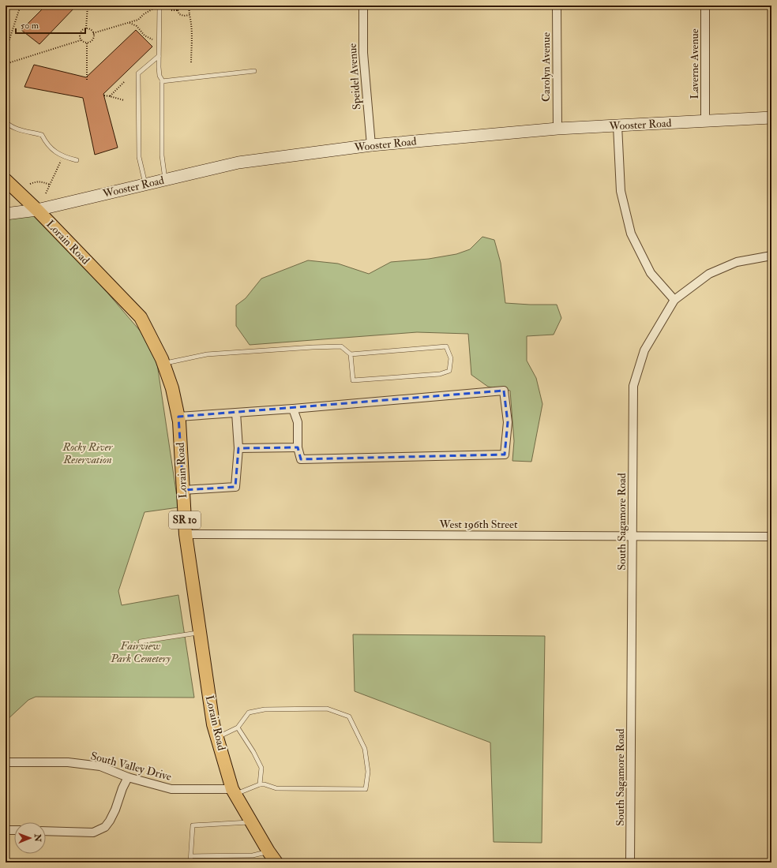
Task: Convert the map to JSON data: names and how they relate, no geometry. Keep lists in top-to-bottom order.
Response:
{
  "streets": {
    "main road": ["Wooster Road", "Lorain Road", "SR 10"],
    "street": [
      "Laverne Avenue",
      "Carolyn Avenue",
      "Speidel Avenue",
      "South Sagamore Road",
      "West 196th Street",
      "South Valley Drive"
    ]
  },
  "crossings": [
    ["Laverne Avenue", "Wooster Road"],
    ["Carolyn Avenue", "Wooster Road"],
    ["Speidel Avenue", "Wooster Road"],
    ["Wooster Road", "Lorain Road"],
    ["Lorain Road", "West 196th Street"],
    ["Lorain Road", "South Valley Drive"],
    ["South Sagamore Road", "West 196th Street"]
  ],
  "parks": ["Rocky River Reservation", "Fairview Park Cemetery"],
  "scale_bar": "50 m",
  "north": "right"
}
